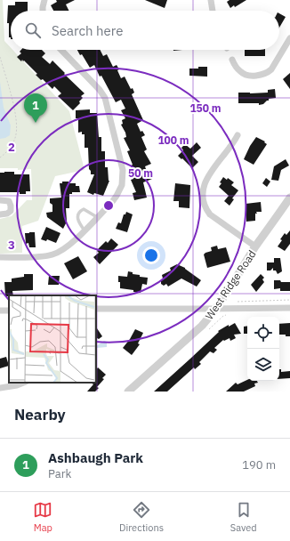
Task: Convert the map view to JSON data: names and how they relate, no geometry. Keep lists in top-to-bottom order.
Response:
{
  "streets": {
    "street": ["West Ridge Road"]
  },
  "page": {
    "search": "Search here",
    "pins": "1",
    "heading": "Nearby",
    "list": [
      {
        "mark": "1",
        "name": "Ashbaugh Park",
        "note": "Park",
        "value": "190 m"
      }
    ],
    "nav": ["Map", "Directions", "Saved"]
  },
  "grid": {
    "rows": ["2", "3"]
  },
  "rings": ["150 m", "100 m", "50 m"]
}
